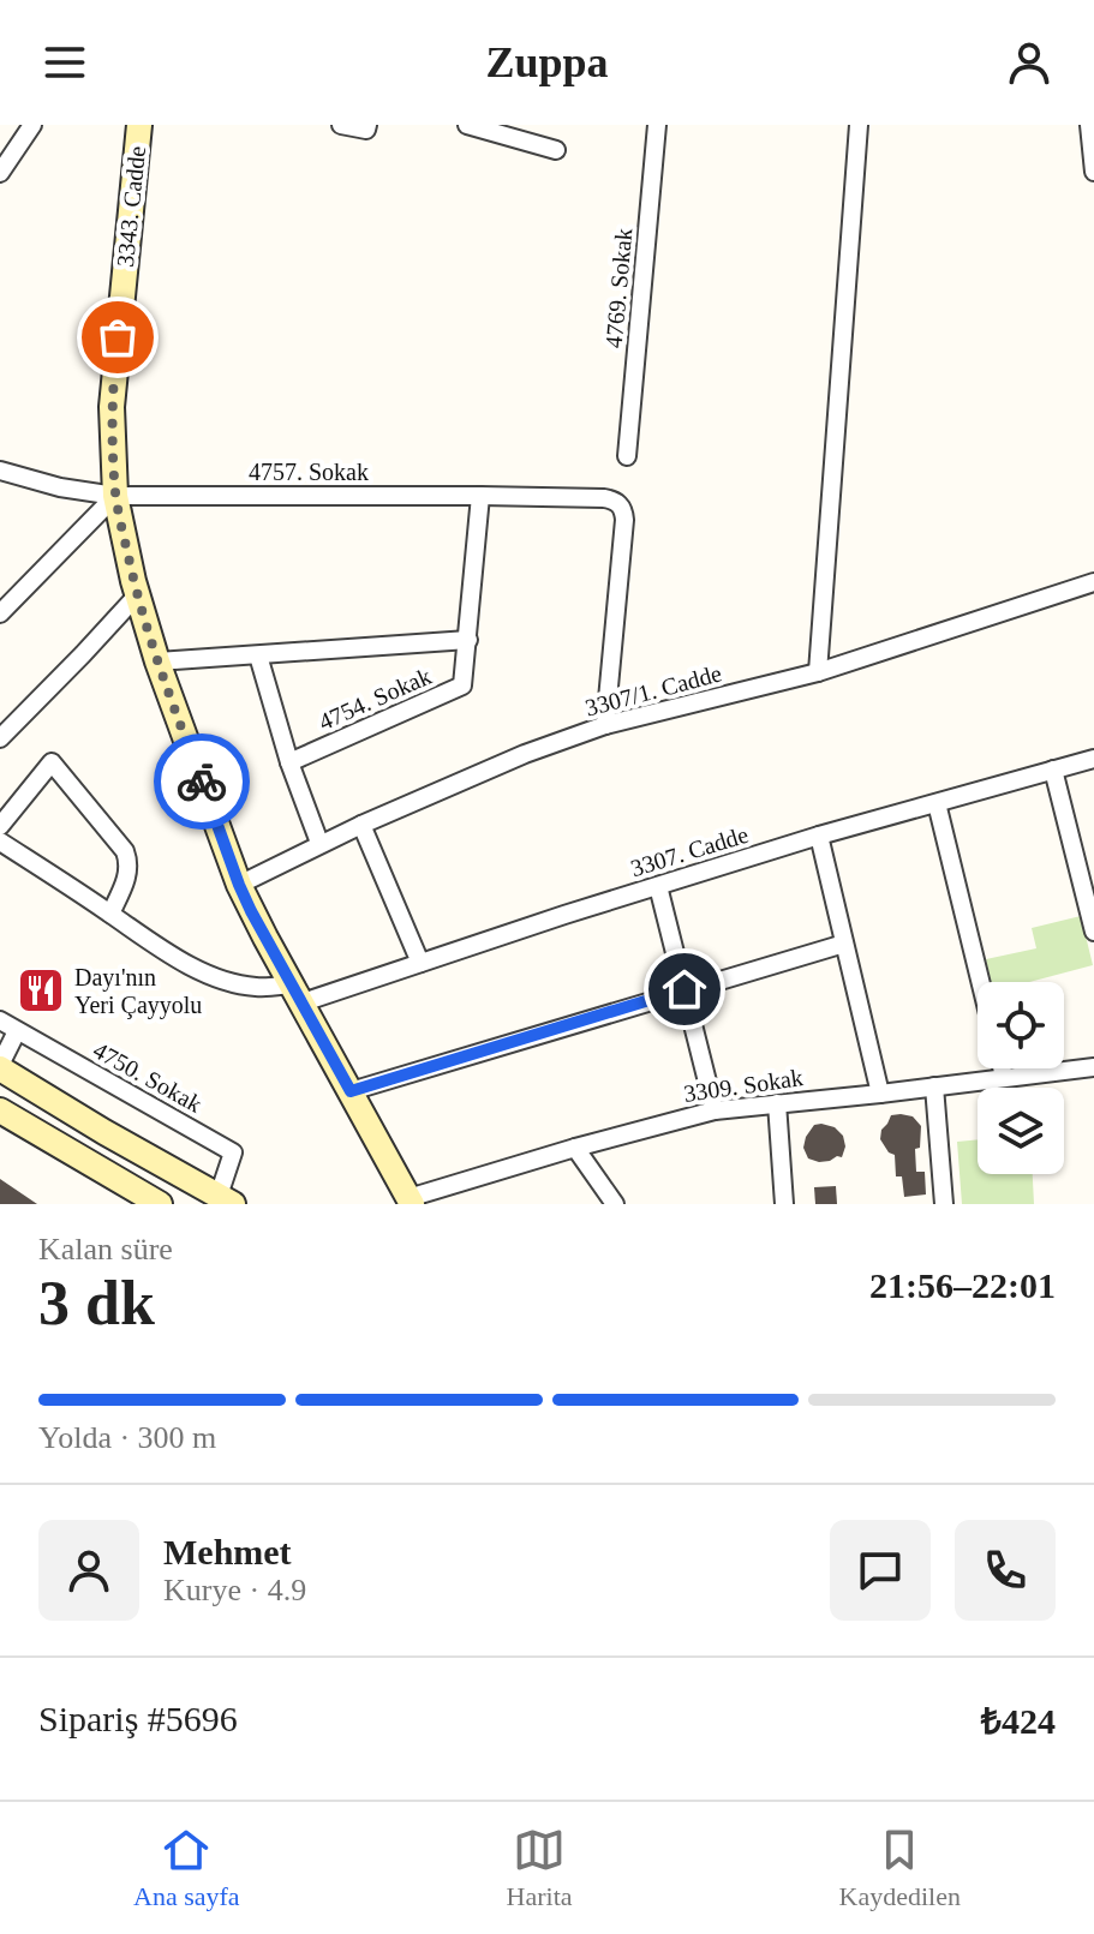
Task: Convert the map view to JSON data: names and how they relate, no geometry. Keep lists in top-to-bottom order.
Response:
{
  "streets": {
    "street": [
      "3343. Cadde",
      "4769. Sokak",
      "4757. Sokak",
      "3307/1. Cadde",
      "4754. Sokak",
      "3307. Cadde",
      "4750. Sokak",
      "3309. Sokak"
    ]
  },
  "crossings": [
    ["3343. Cadde", "4757. Sokak"],
    ["3343. Cadde", "3307/1. Cadde"],
    ["3343. Cadde", "3307. Cadde"],
    ["3343. Cadde", "3309. Sokak"],
    ["4757. Sokak", "3307/1. Cadde"],
    ["4757. Sokak", "4754. Sokak"]
  ],
  "places": {
    "restaurant": ["Dayı'nın Yeri Çayyolu"]
  },
  "page": {
    "header": "Zuppa",
    "heading": ["3 dk", "Kalan süre", "21:56–22:01"],
    "panel": [
      "Mehmet",
      "Kurye · 4.9",
      "Sipariş #5696",
      "₺424"
    ],
    "bar": "Yolda · 300 m",
    "tabs": ["Ana sayfa", "Harita", "Kaydedilen"]
  }
}
